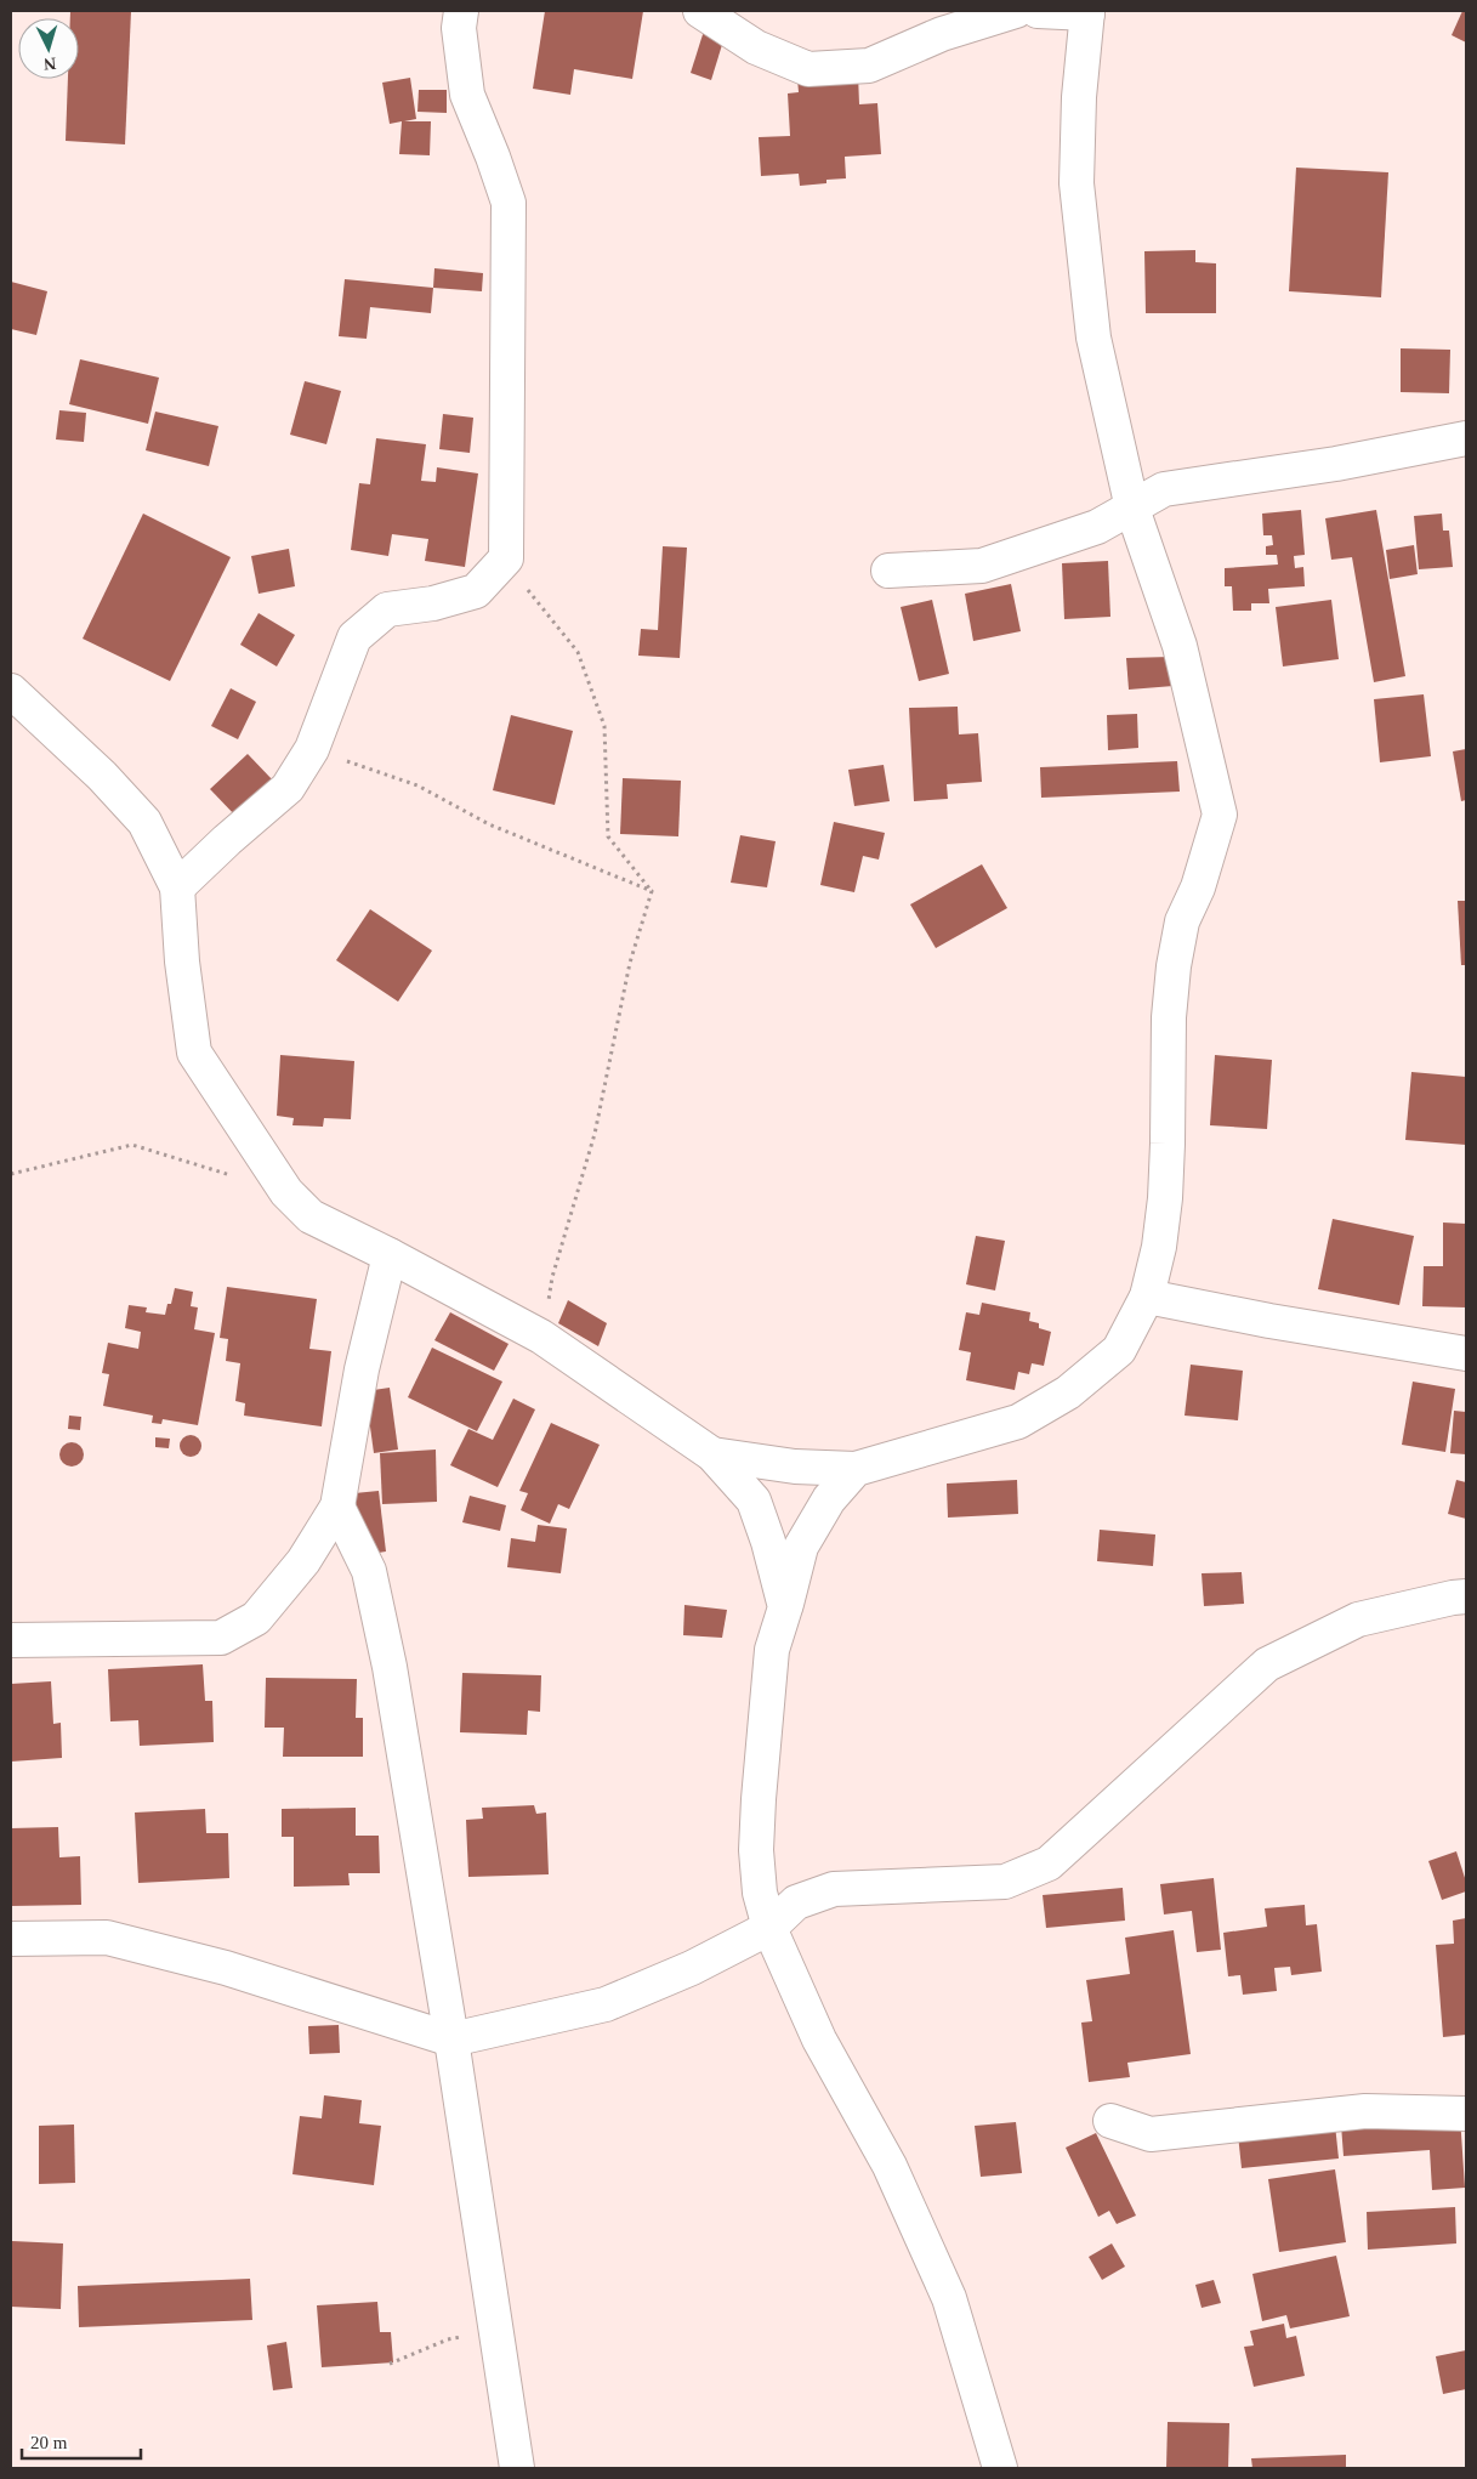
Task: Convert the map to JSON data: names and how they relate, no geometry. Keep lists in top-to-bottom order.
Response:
{
  "scale_bar": "20 m",
  "north": "bottom"
}
